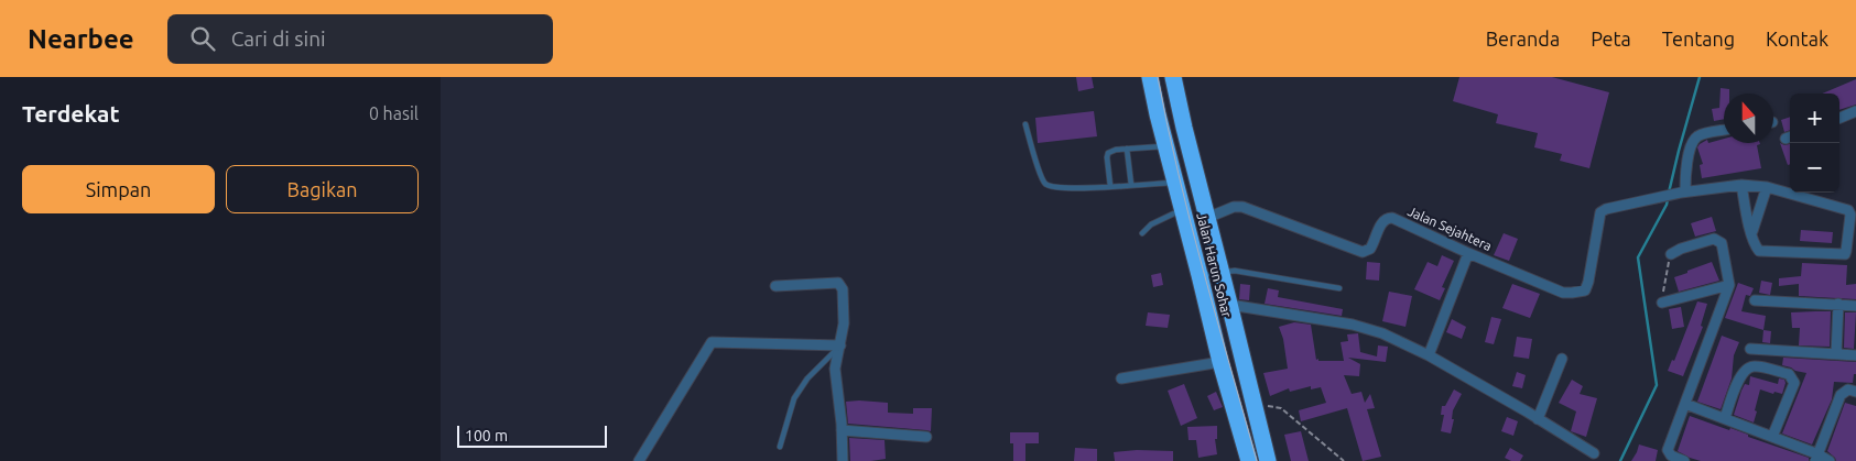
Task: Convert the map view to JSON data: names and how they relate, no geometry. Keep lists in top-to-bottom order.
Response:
{
  "streets": {
    "highway": ["Jalan Harun Sohar"],
    "street": ["Jalan Sejahtera"]
  },
  "crossings": [
    ["Jalan Sejahtera", "Jalan Harun Sohar"]
  ],
  "scale_bar": "100 m",
  "north": "top",
  "page": {
    "header": "Nearbee",
    "search": "Cari di sini",
    "nav": [
      "Beranda",
      "Peta",
      "Tentang",
      "Kontak"
    ],
    "heading": ["Terdekat", "0 hasil"],
    "map_buttons": ["+", "−"],
    "buttons": ["Simpan", "Bagikan"],
    "scale": "100 m"
  }
}
